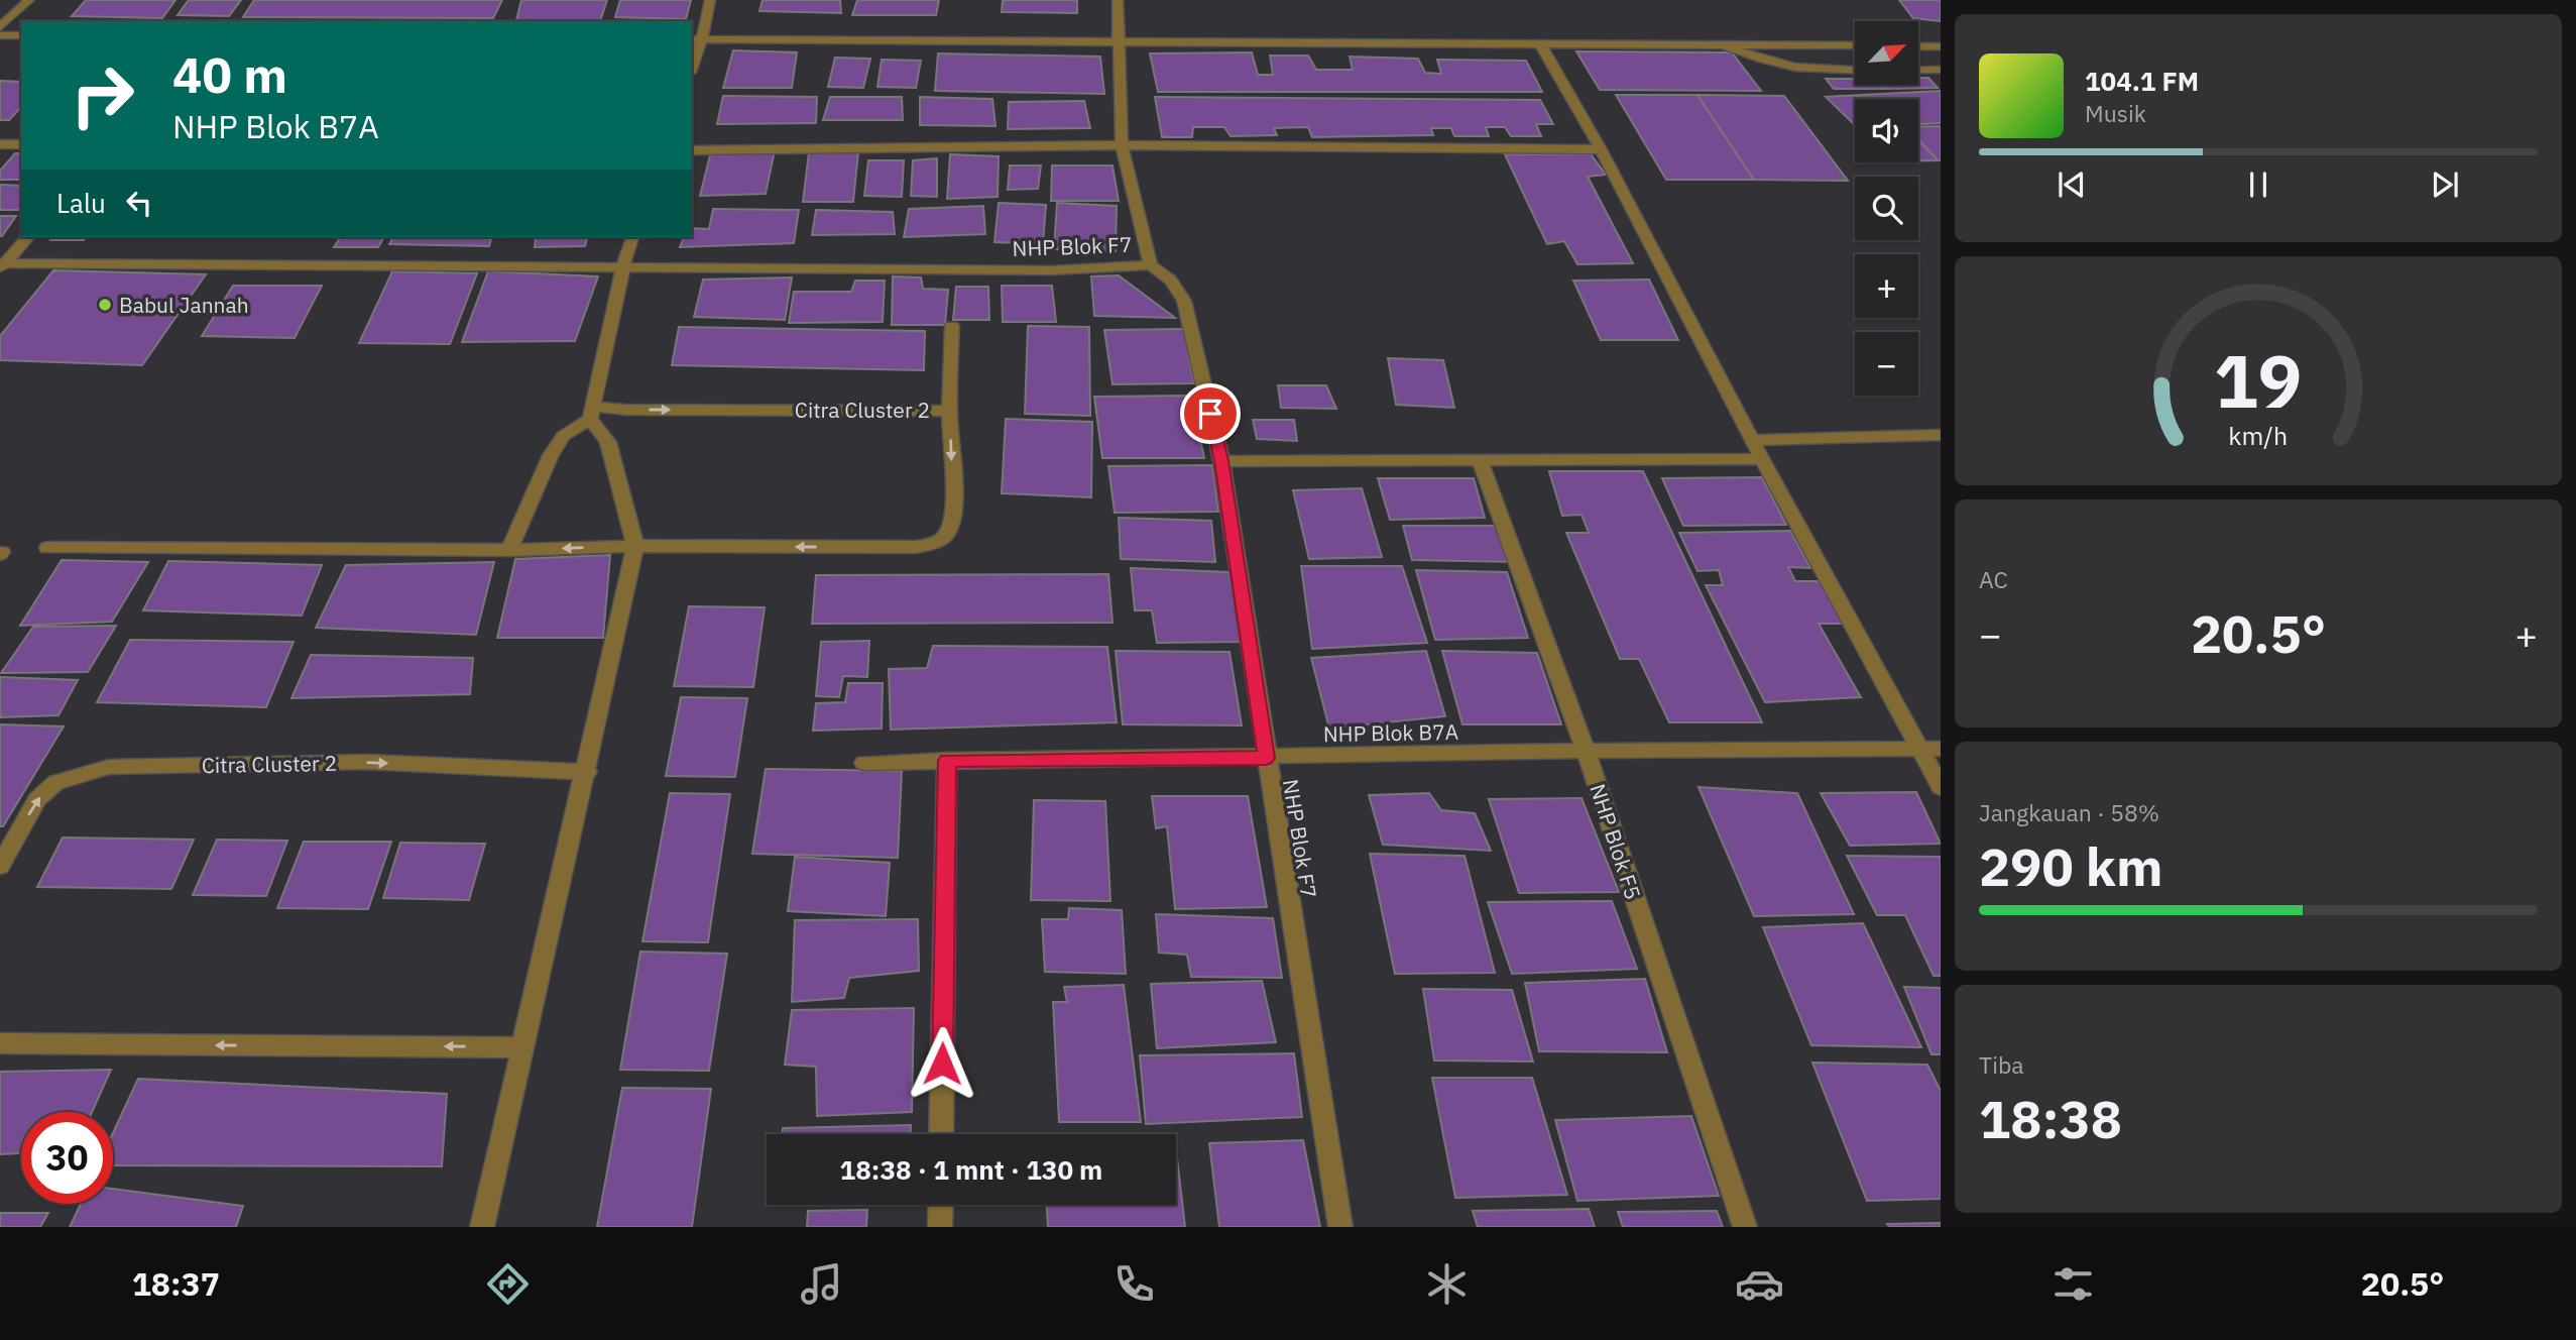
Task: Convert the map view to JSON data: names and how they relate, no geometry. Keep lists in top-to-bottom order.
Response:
{
  "streets": {
    "street": [
      "NHP Blok F7",
      "Citra Cluster 2",
      "NHP Blok B7A",
      "NHP Blok F5"
    ]
  },
  "crossings": [
    ["NHP Blok F7", "NHP Blok B7A"],
    ["NHP Blok B7A", "NHP Blok F5"]
  ],
  "places": ["Babul Jannah"],
  "north": "top right",
  "page": {
    "map_buttons": ["+", "−"],
    "turn": ["40 m", "NHP Blok B7A"],
    "song": ["104.1 FM", "Musik"],
    "then": "Lalu",
    "tile": [
      "AC",
      ["Jangkauan · 58%", "290 km"],
      ["Tiba", "18:38"]
    ],
    "heat": ["−", "20.5°", "+"],
    "limit": "30",
    "trip": "18:38 · 1 mnt · 130 m",
    "tabs": ["18:37", "20.5°"],
    "gauge": ["19", "km/h"]
  }
}
